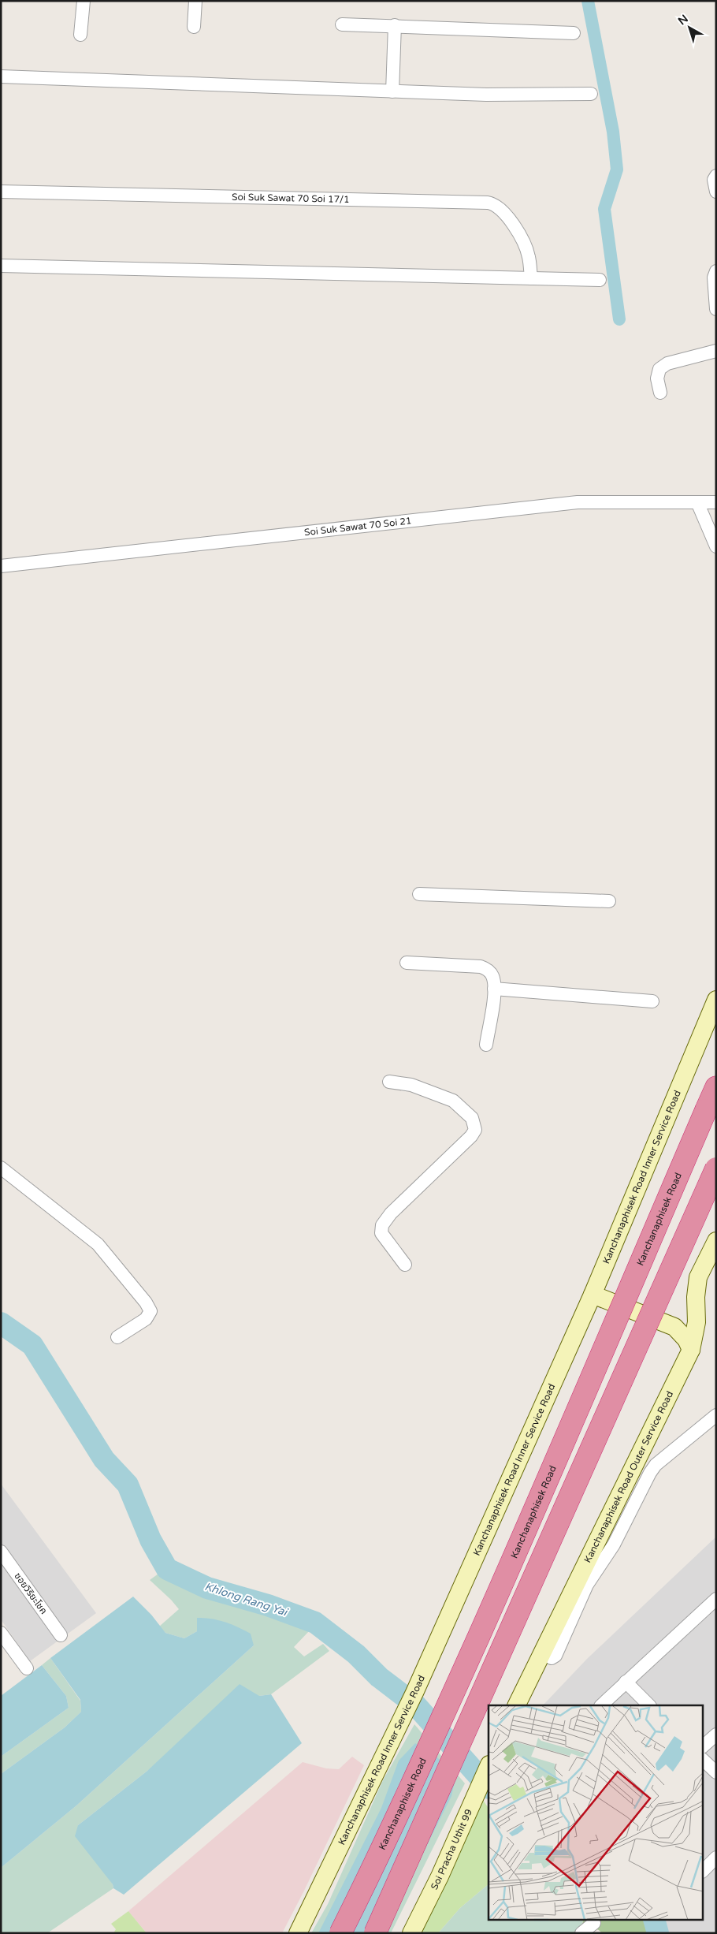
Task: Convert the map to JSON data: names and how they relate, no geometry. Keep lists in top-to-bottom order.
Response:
{
  "streets": {
    "highway": ["Kanchanaphisek Road"],
    "main road": ["Kanchanaphisek Road Inner Service Road", "Kanchanaphisek Road Outer Service Road", "Soi Pracha Uthit 99"],
    "street": ["Soi Suk Sawat 70 Soi 17/1", "Soi Suk Sawat 70 Soi 21", "ซอยวิริยะโชค"]
  },
  "water": ["Khlong Rang Yai"],
  "north": "top left"
}
